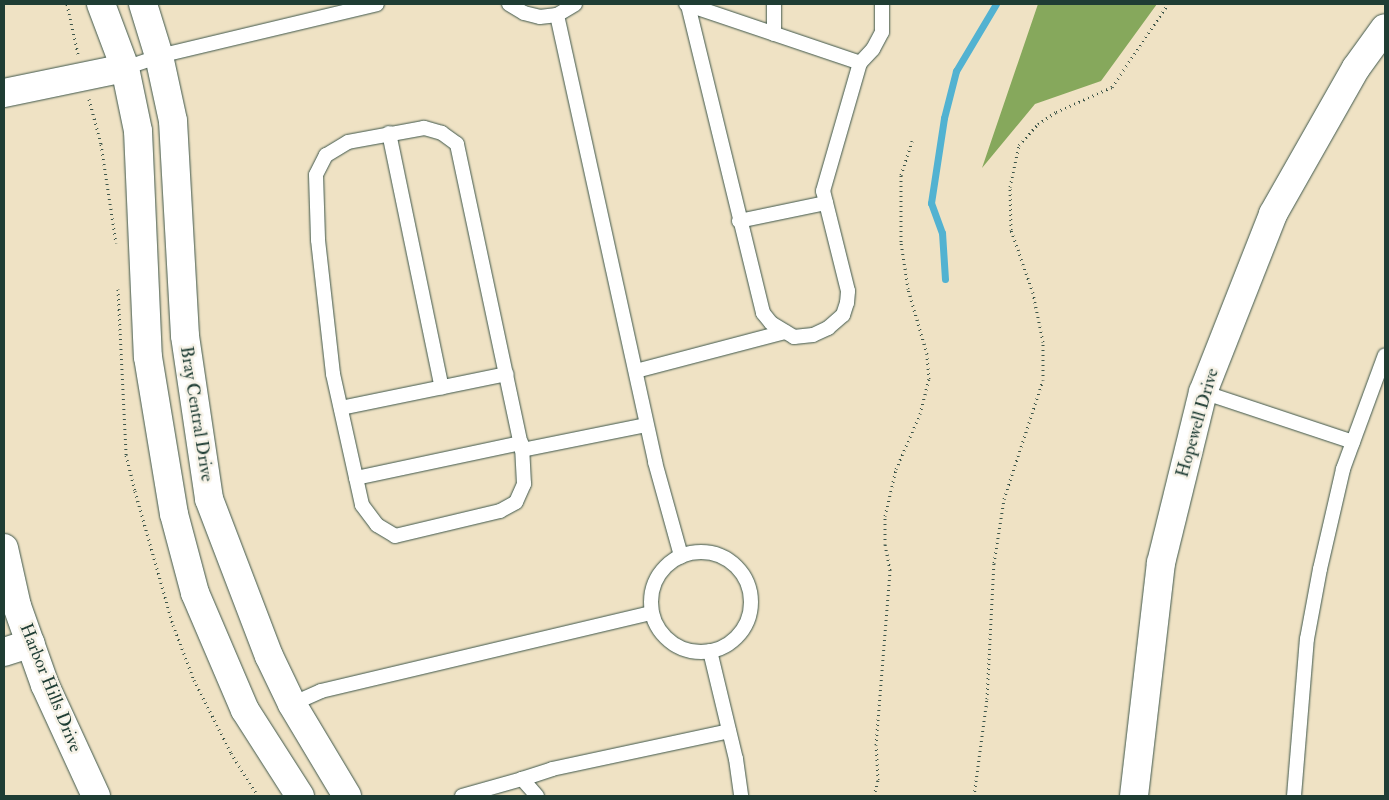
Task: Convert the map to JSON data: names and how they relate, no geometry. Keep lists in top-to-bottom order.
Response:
{
  "streets": {
    "street": ["Bray Central Drive", "Hopewell Drive", "Harbor Hills Drive"]
  }
}
